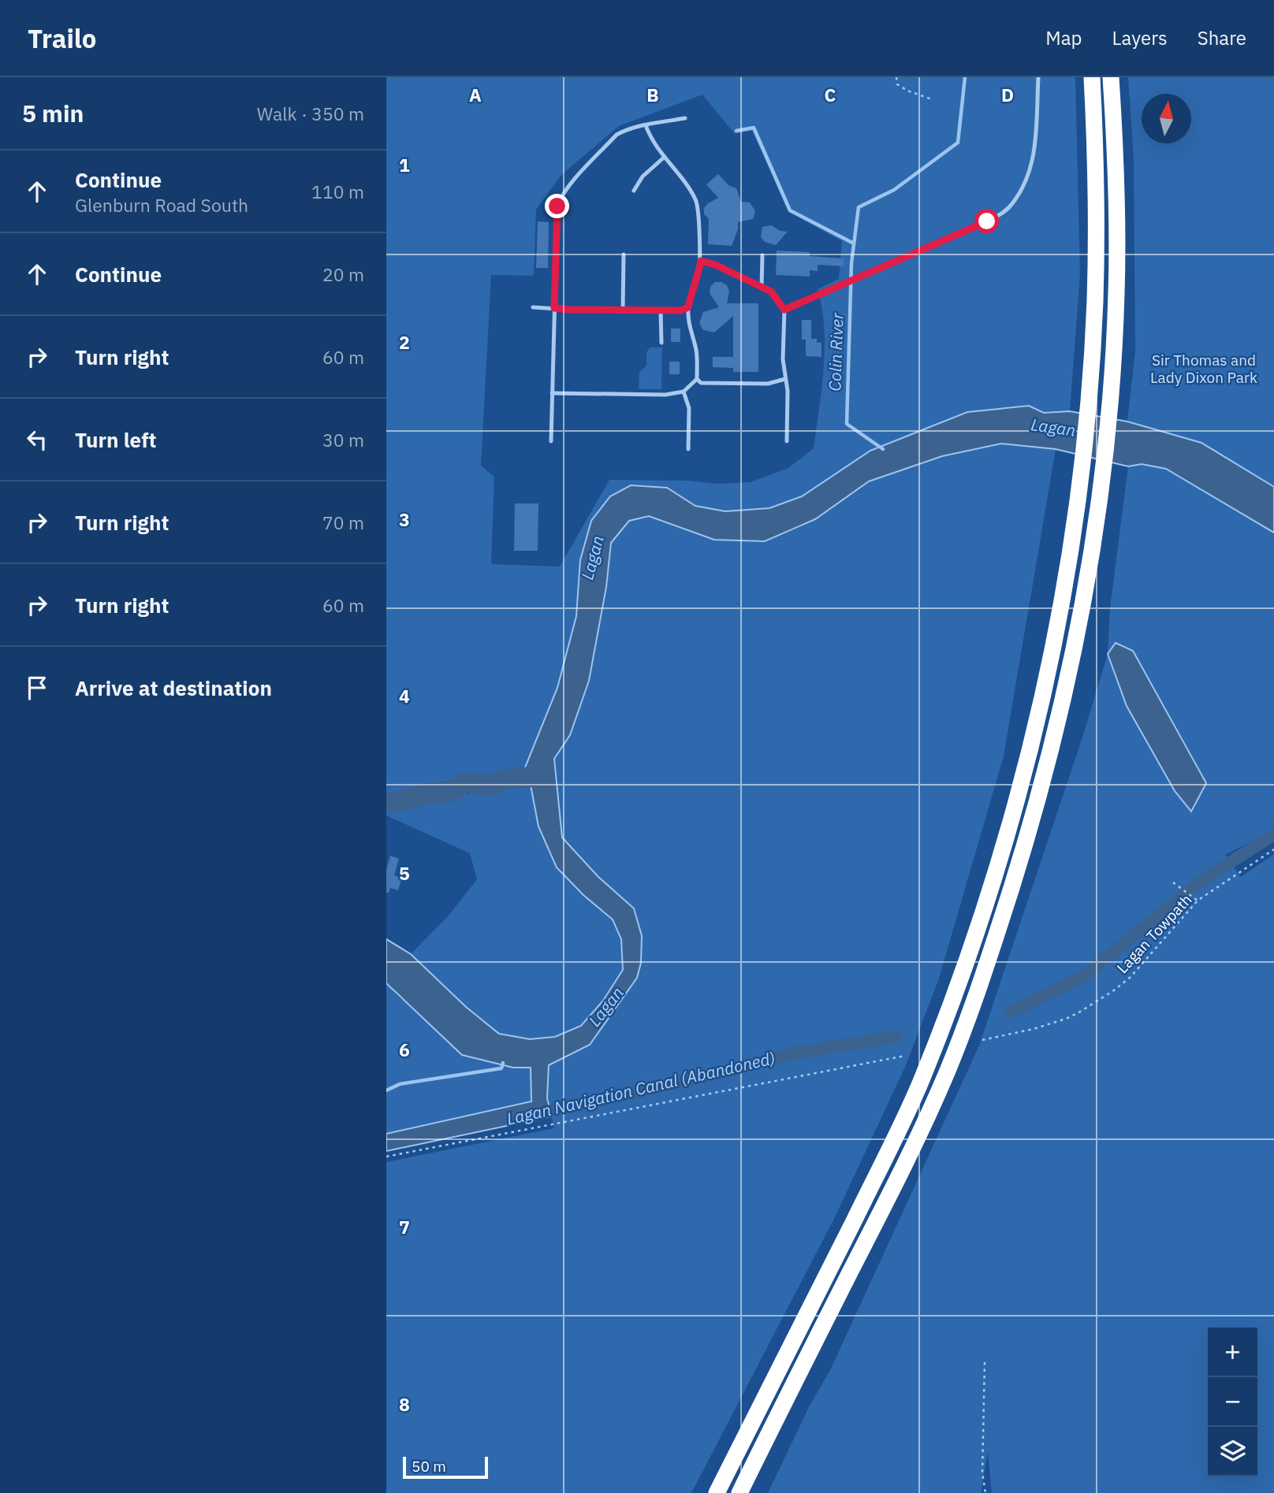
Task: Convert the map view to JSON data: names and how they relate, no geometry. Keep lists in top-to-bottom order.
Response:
{
  "streets": {
    "path": ["Lagan Towpath"]
  },
  "water": ["Colin River", "Lagan", "Lagan Navigation Canal (Abandoned)"],
  "parks": ["Sir Thomas and Lady Dixon Park"],
  "scale_bar": "50 m",
  "north": "top",
  "page": {
    "header": "Trailo",
    "nav": ["Map", "Layers", "Share"],
    "heading": ["5 min", "Walk · 350 m"],
    "list": [
      ["Continue", "Glenburn Road South", "110 m"],
      ["Continue", "20 m"],
      ["Turn right", "60 m"],
      ["Turn left", "30 m"],
      ["Turn right", "70 m"],
      ["Turn right", "60 m"],
      "Arrive at destination"
    ],
    "map_buttons": ["+", "−"],
    "scale": "50 m"
  },
  "grid": {
    "columns": [
      "A",
      "B",
      "C",
      "D"
    ],
    "rows": [
      "1",
      "2",
      "3",
      "4",
      "5",
      "6",
      "7",
      "8"
    ]
  }
}
